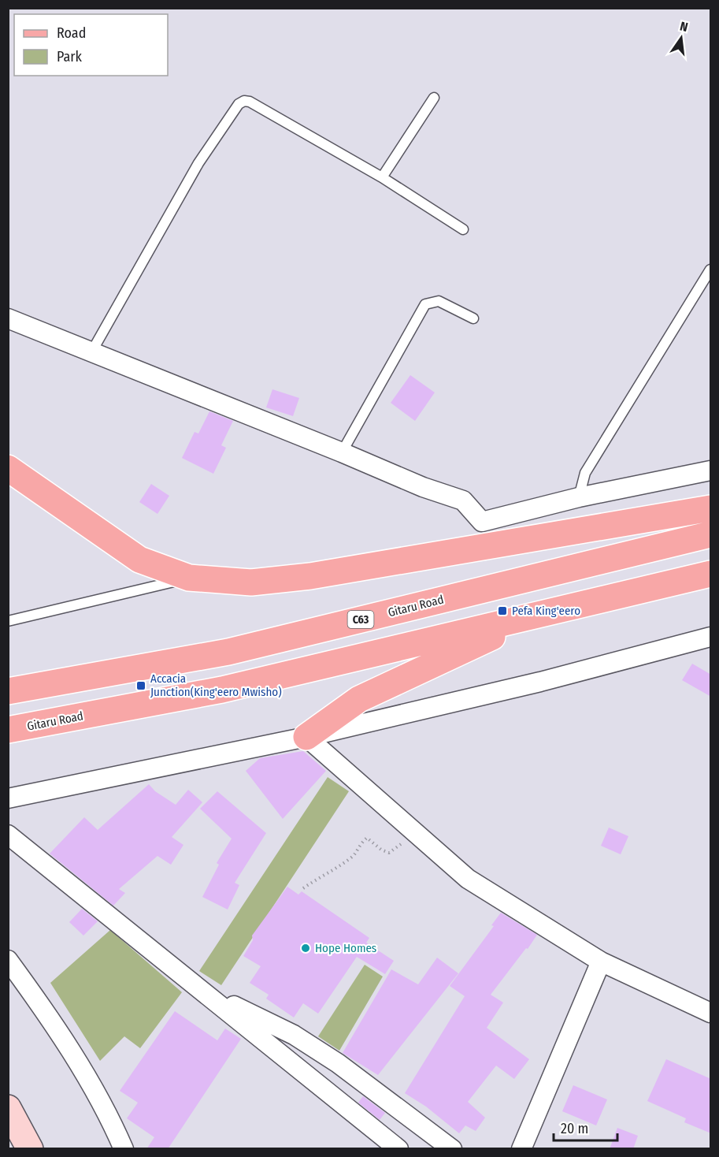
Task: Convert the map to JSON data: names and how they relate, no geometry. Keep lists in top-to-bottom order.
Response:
{
  "streets": {
    "main road": ["Gitaru Road", "C63"]
  },
  "places": {
    "transit": ["Pefa King'eero", "Accacia Junction(King'eero Mwisho)"],
    "other": ["Hope Homes"]
  },
  "legend": ["Road", "Park"],
  "scale_bar": "20 m",
  "north": "top"
}
